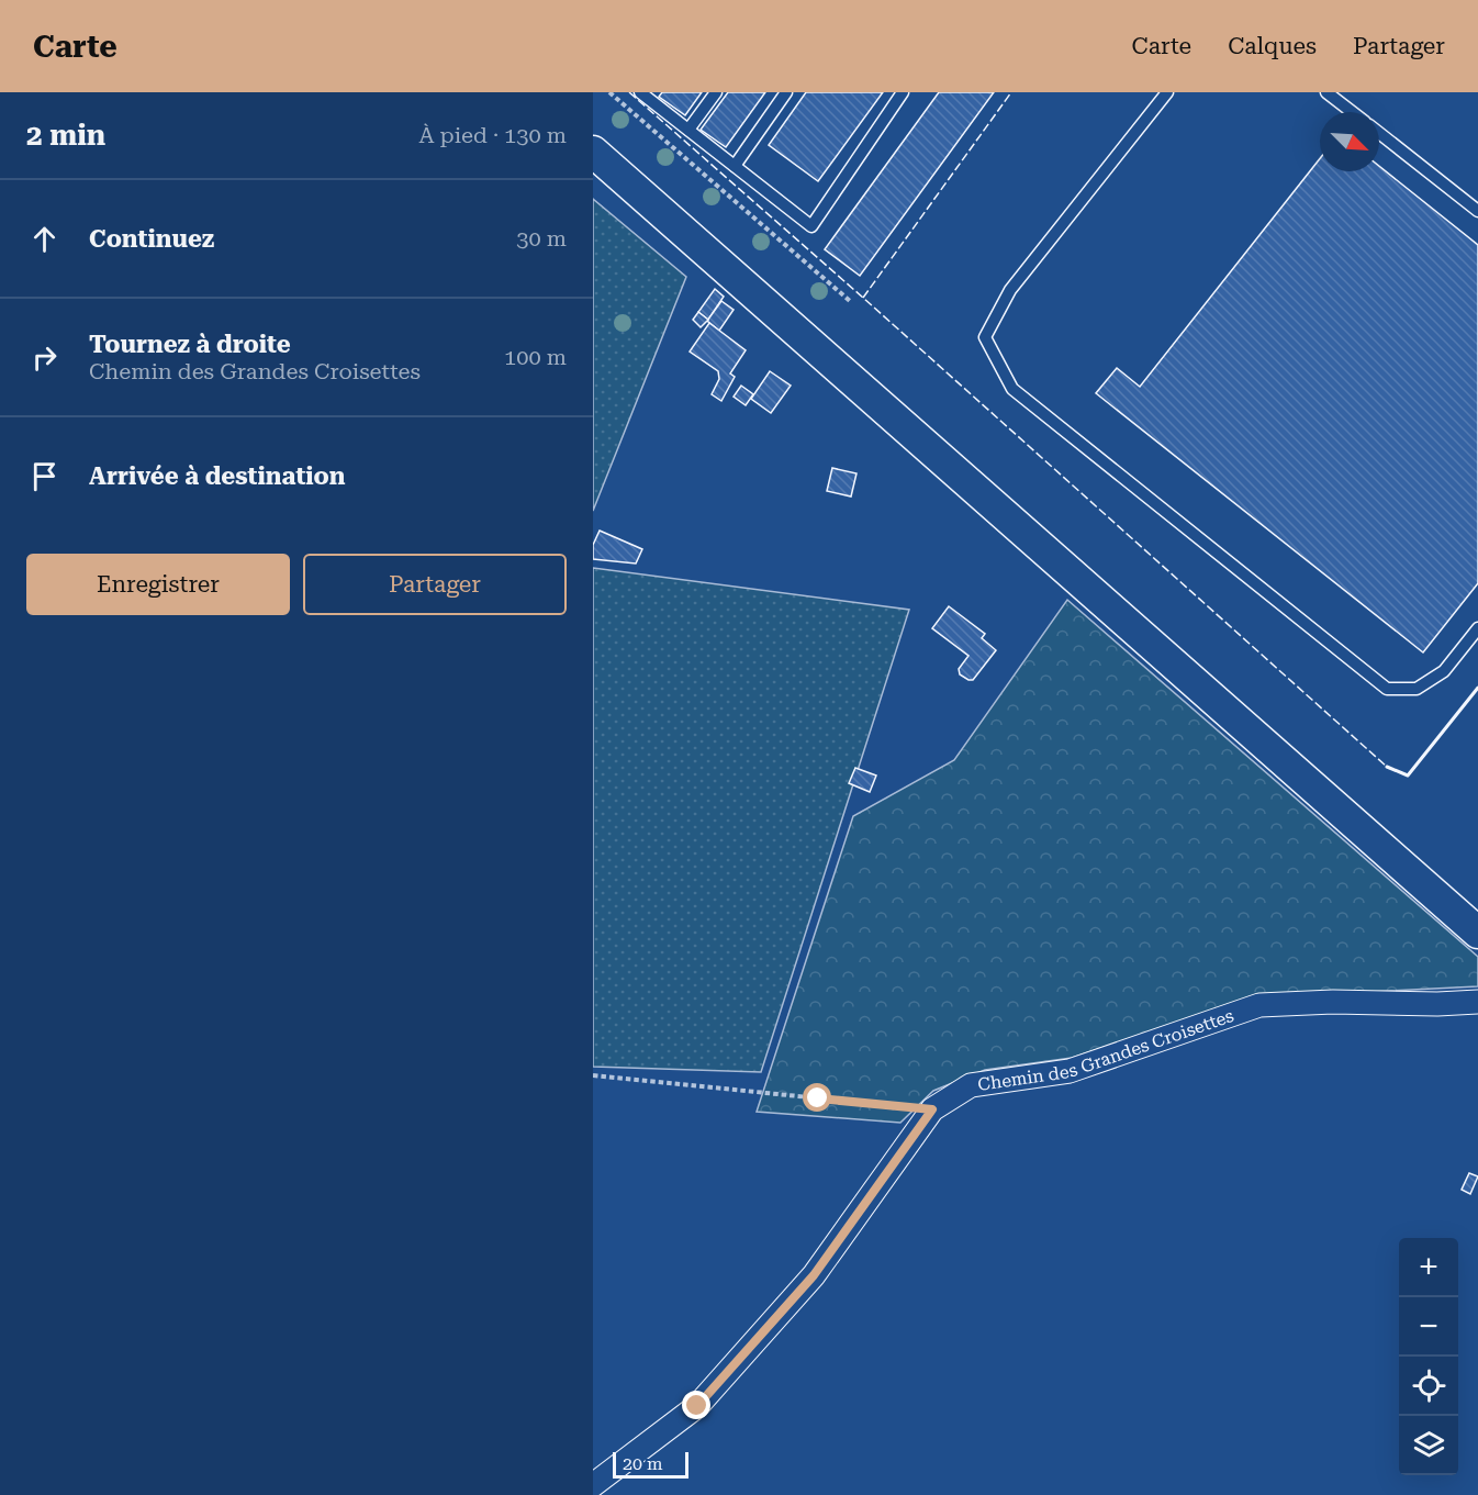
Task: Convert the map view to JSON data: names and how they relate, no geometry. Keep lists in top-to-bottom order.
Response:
{
  "streets": {
    "street": ["Chemin des Grandes Croisettes"]
  },
  "scale_bar": "20 m",
  "north": "bottom right",
  "page": {
    "header": "Carte",
    "nav": ["Carte", "Calques", "Partager"],
    "heading": ["2 min", "À pied · 130 m"],
    "list": [
      ["Continuez", "30 m"],
      ["Tournez à droite", "Chemin des Grandes Croisettes", "100 m"],
      "Arrivée à destination"
    ],
    "buttons": ["Enregistrer", "Partager"],
    "map_buttons": ["+", "−"],
    "scale": "20 m"
  }
}
